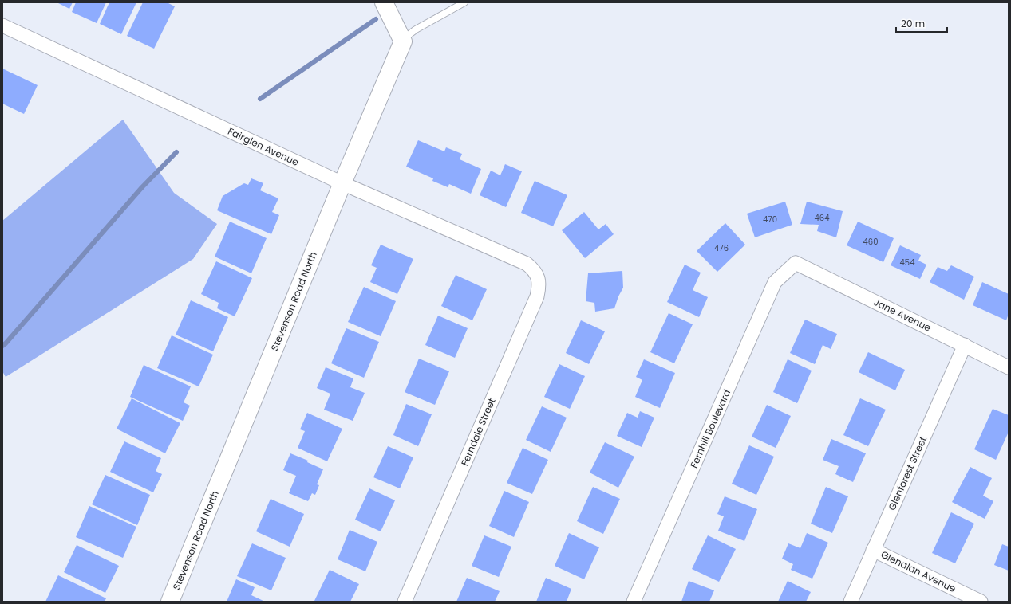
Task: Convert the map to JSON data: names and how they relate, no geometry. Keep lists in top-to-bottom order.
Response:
{
  "streets": {
    "street": [
      "Fairglen Avenue",
      "Stevenson Road North",
      "Jane Avenue",
      "Fernhill Boulevard",
      "Ferndale Street",
      "Glenforest Street",
      "Glenalan Avenue"
    ]
  },
  "crossings": [
    ["Fairglen Avenue", "Stevenson Road North"],
    ["Fairglen Avenue", "Ferndale Street"],
    ["Jane Avenue", "Fernhill Boulevard"],
    ["Jane Avenue", "Glenforest Street"],
    ["Glenforest Street", "Glenalan Avenue"]
  ],
  "house_numbers": [
    "464",
    "470",
    "460",
    "476",
    "454"
  ],
  "scale_bar": "20 m"
}
